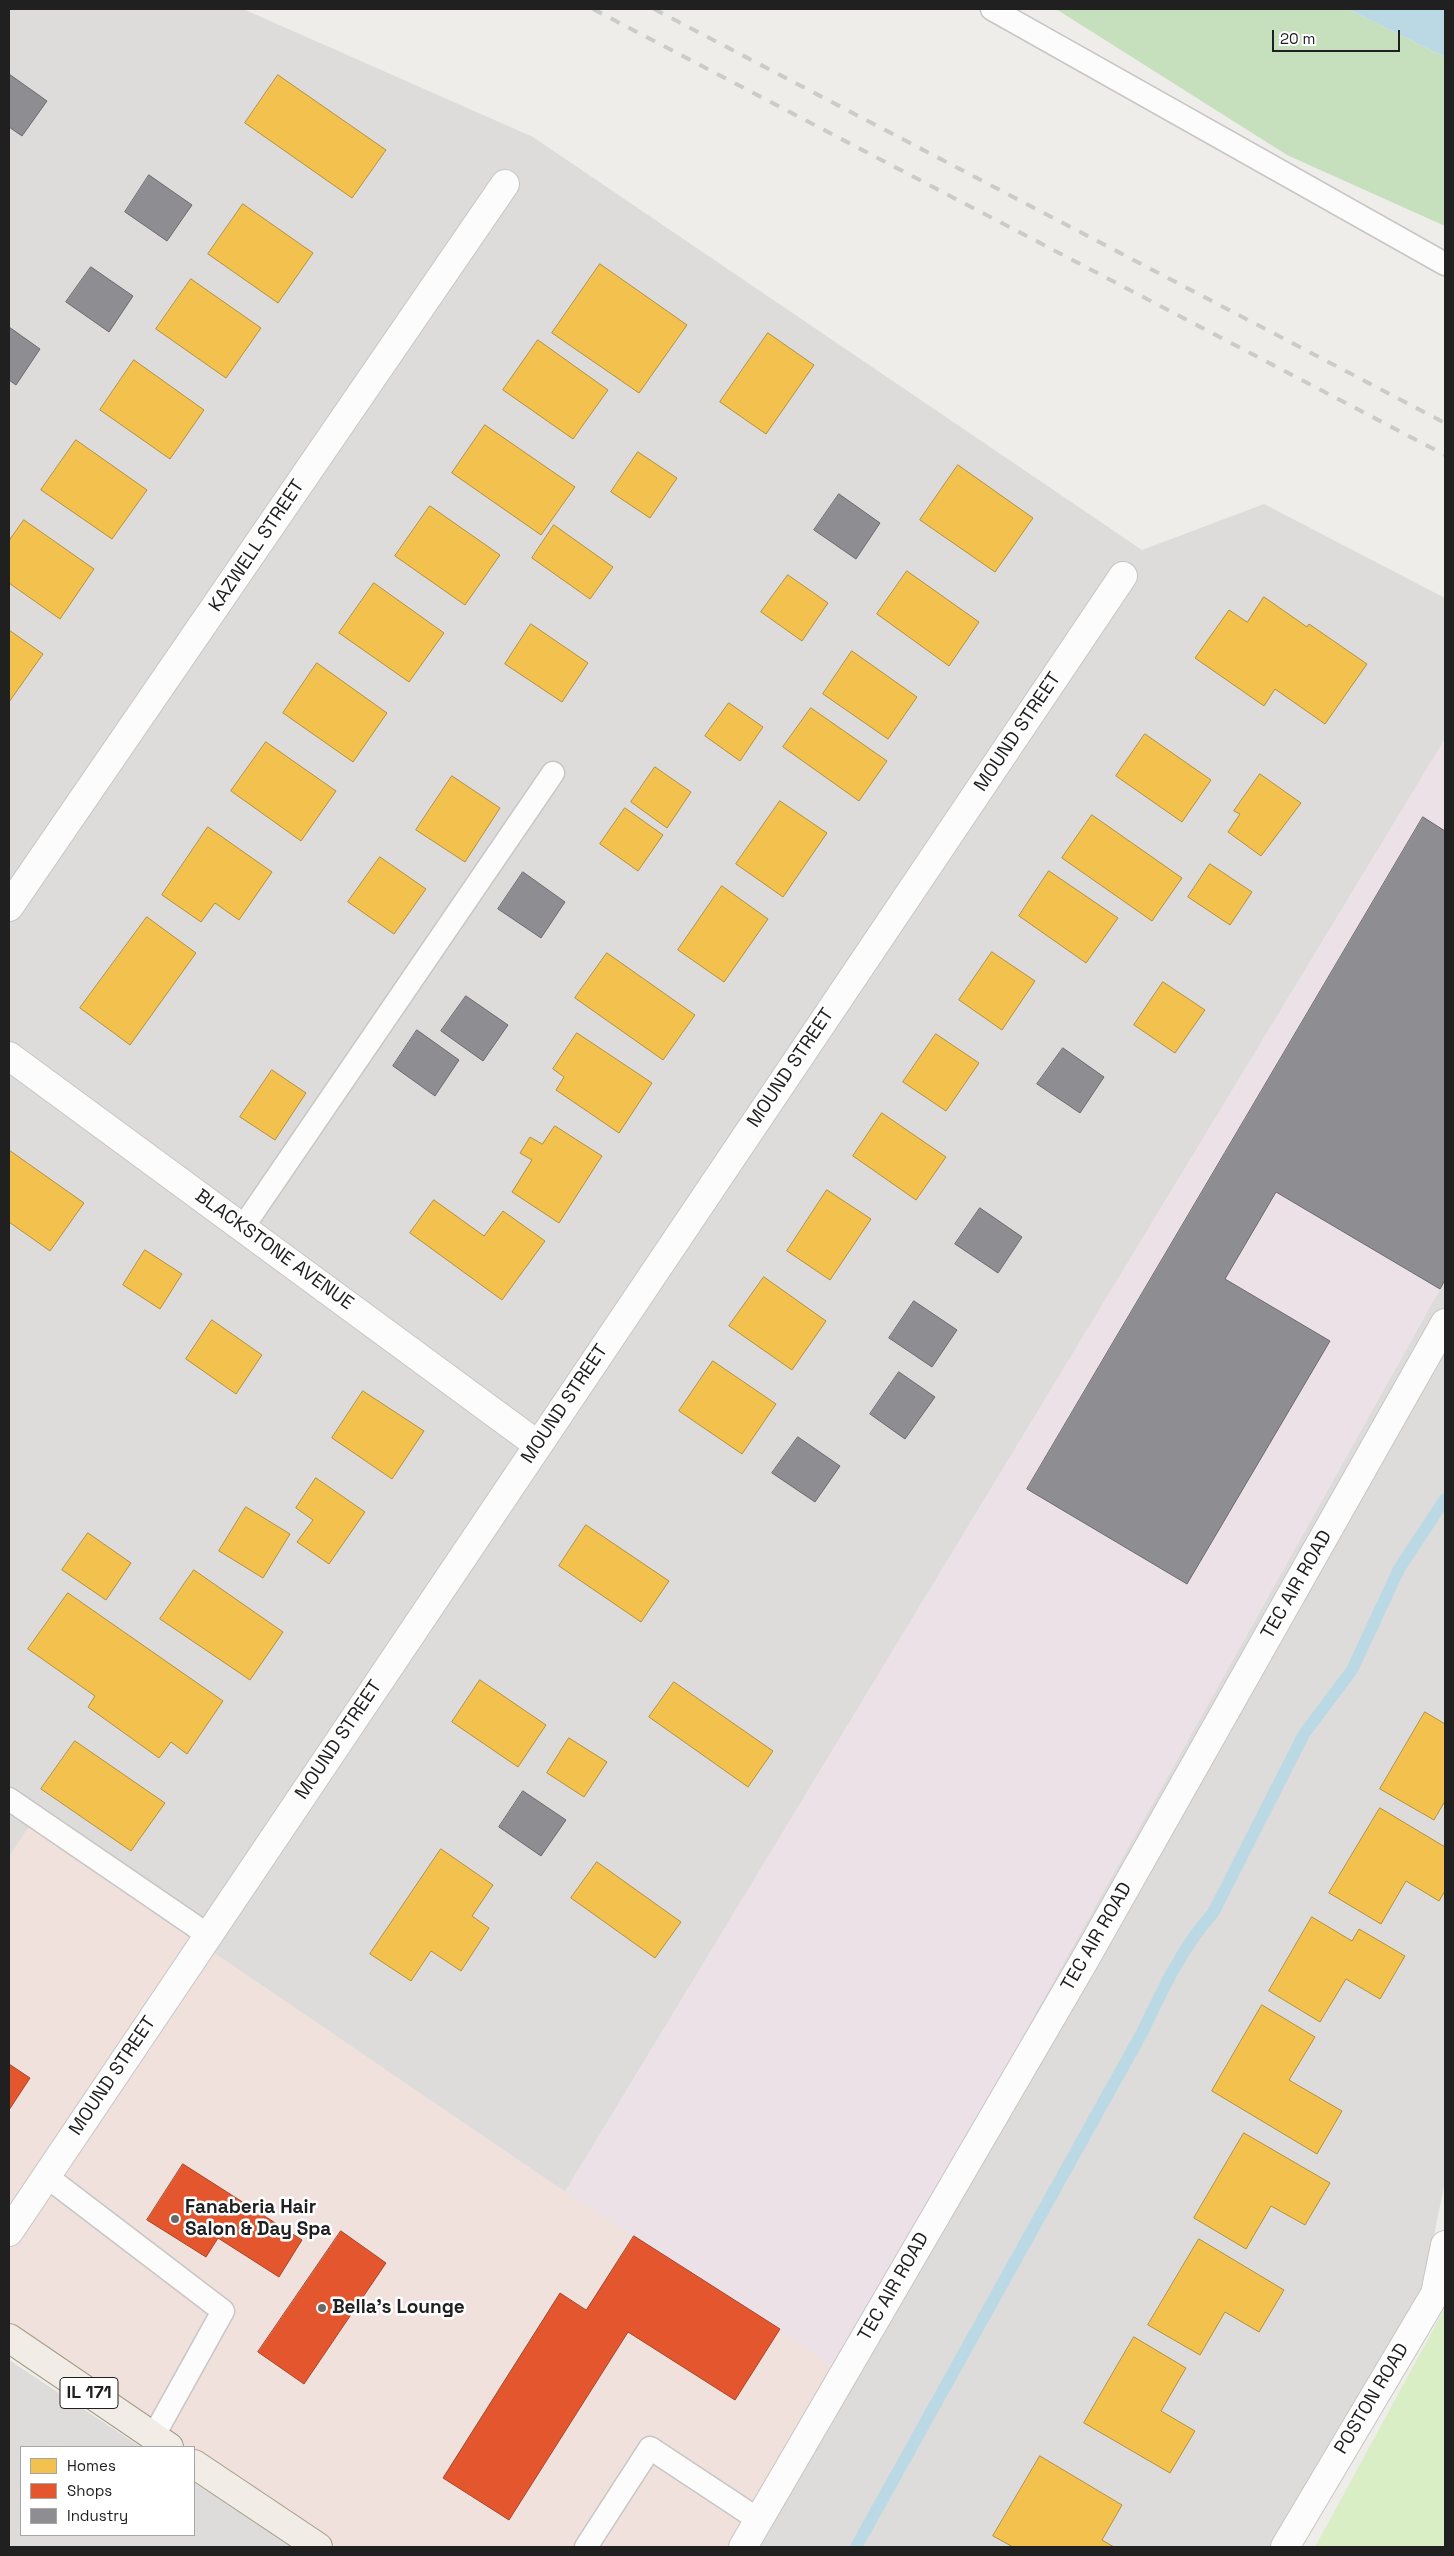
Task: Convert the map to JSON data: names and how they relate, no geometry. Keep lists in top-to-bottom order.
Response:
{
  "streets": {
    "main road": ["IL 171"],
    "street": [
      "KAZWELL STREET",
      "MOUND STREET",
      "BLACKSTONE AVENUE",
      "TEC AIR ROAD",
      "POSTON ROAD"
    ]
  },
  "crossings": [
    ["MOUND STREET", "BLACKSTONE AVENUE"]
  ],
  "places": ["Fanaberia Hair Salon & Day Spa", "Bella's Lounge"],
  "legend": ["Homes", "Shops", "Industry"],
  "scale_bar": "20 m"
}
